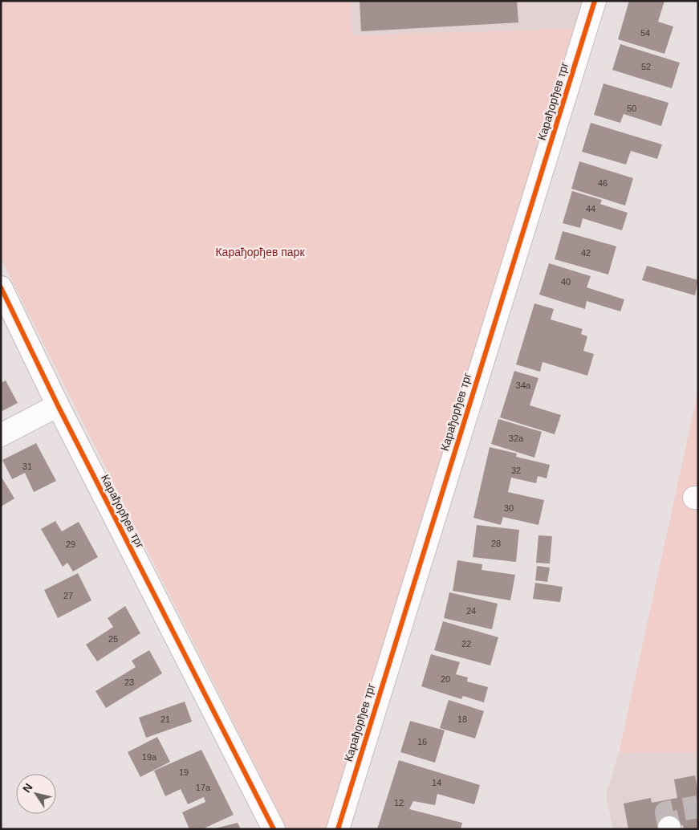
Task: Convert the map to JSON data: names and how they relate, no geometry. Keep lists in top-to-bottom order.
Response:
{
  "streets": {
    "street": ["Карађорђев трг"]
  },
  "parks": ["Карађорђев парк"],
  "house_numbers": [
    "54",
    "52",
    "50",
    "46",
    "44",
    "42",
    "40",
    "34a",
    "32a",
    "31",
    "32",
    "30",
    "28",
    "29",
    "27",
    "24",
    "25",
    "22",
    "20",
    "23",
    "21",
    "18",
    "16",
    "19a",
    "19",
    "14",
    "17a",
    "12"
  ],
  "north": "top left"
}
